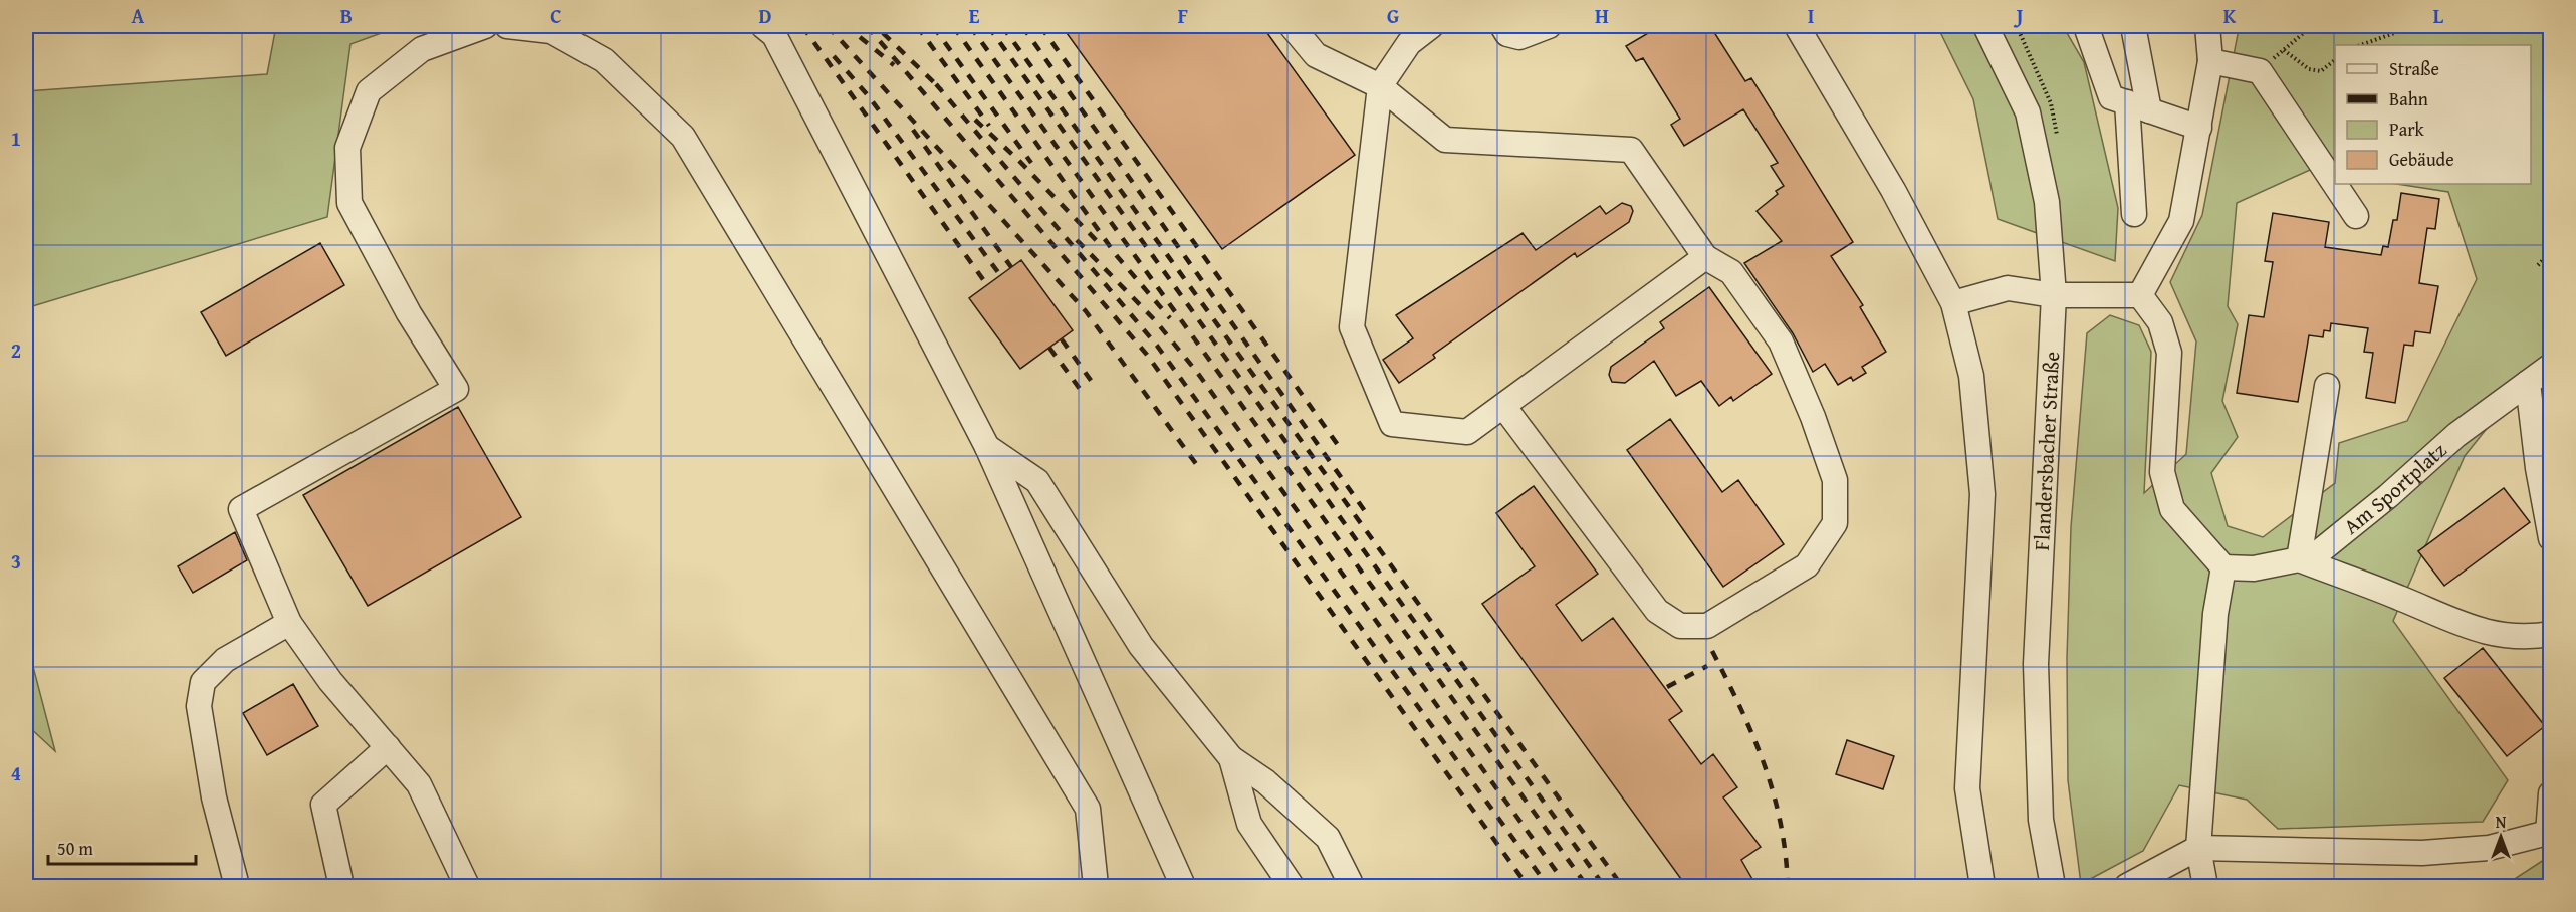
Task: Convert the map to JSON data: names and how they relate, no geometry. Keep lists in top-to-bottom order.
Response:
{
  "streets": {
    "street": ["Flandersbacher Straße", "Am Sportplatz"]
  },
  "legend": [
    "Straße",
    "Bahn",
    "Park",
    "Gebäude"
  ],
  "scale_bar": "50 m",
  "north": "top",
  "grid": {
    "columns": [
      "A",
      "B",
      "C",
      "D",
      "E",
      "F",
      "G",
      "H",
      "I",
      "J",
      "K",
      "L"
    ],
    "rows": [
      "1",
      "2",
      "3",
      "4"
    ]
  }
}
